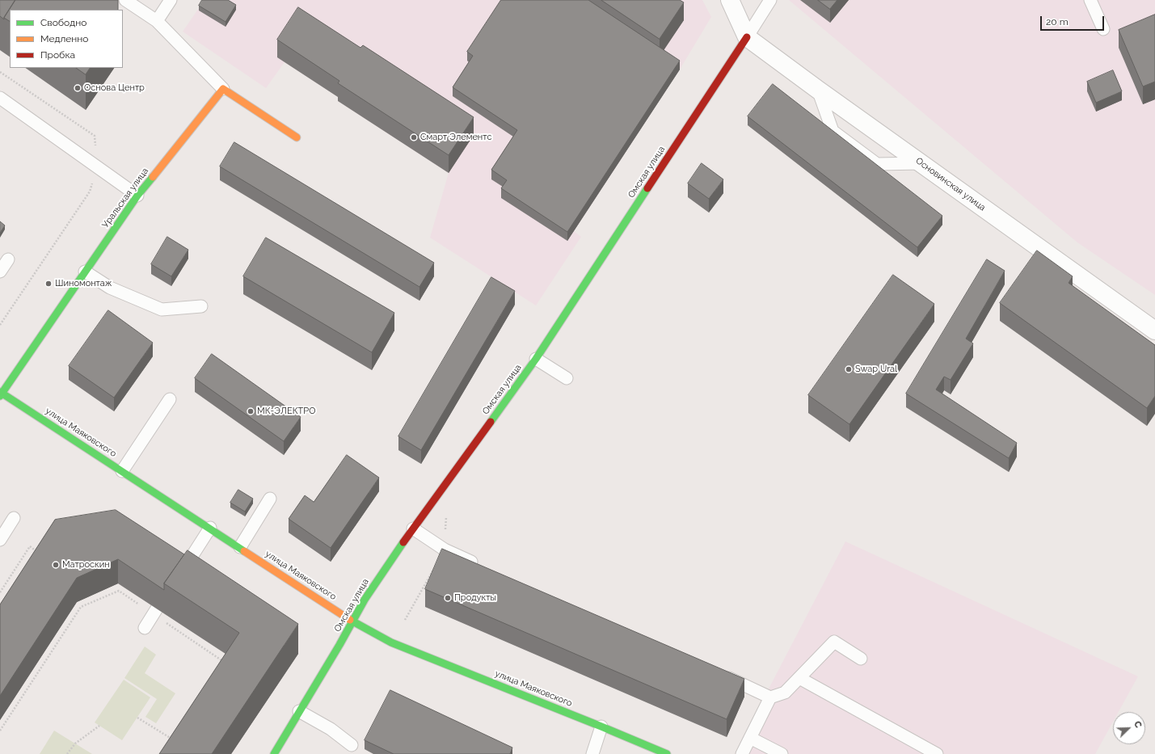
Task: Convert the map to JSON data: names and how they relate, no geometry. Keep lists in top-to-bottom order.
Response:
{
  "streets": {
    "street": [
      "Омская улица",
      "Основинская улица",
      "Уральская улица",
      "улица Маяковского"
    ]
  },
  "crossings": [
    ["Омская улица", "Основинская улица"],
    ["Омская улица", "улица Маяковского"],
    ["Уральская улица", "улица Маяковского"]
  ],
  "places": [
    "Основа Центр",
    "Смарт Элементс",
    "Шиномонтаж",
    "Swap Ural",
    "МК-ЭЛЕКТРО",
    "Матроскин",
    "Продукты"
  ],
  "legend": ["Свободно", "Медленно", "Пробка"],
  "scale_bar": "20 m",
  "north": "top right"
}
